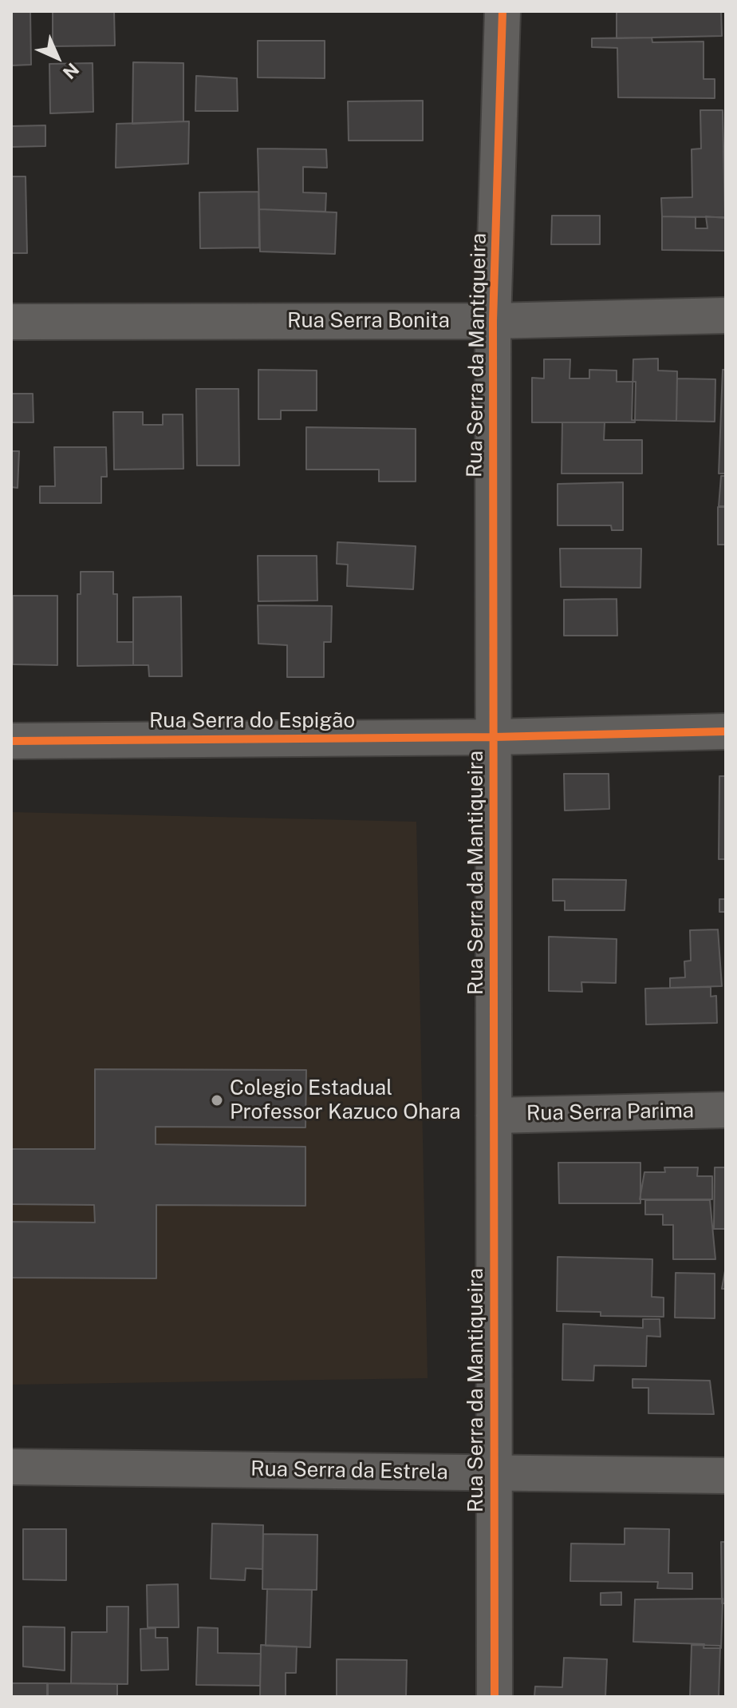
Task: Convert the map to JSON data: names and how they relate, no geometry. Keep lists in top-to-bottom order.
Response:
{
  "streets": {
    "street": [
      "Rua Serra Bonita",
      "Rua Serra da Mantiqueira",
      "Rua Serra do Espigão",
      "Rua Serra Parima",
      "Rua Serra da Estrela"
    ]
  },
  "crossings": [
    ["Rua Serra Bonita", "Rua Serra da Mantiqueira"],
    ["Rua Serra da Mantiqueira", "Rua Serra do Espigão"],
    ["Rua Serra da Mantiqueira", "Rua Serra Parima"],
    ["Rua Serra da Mantiqueira", "Rua Serra da Estrela"]
  ],
  "places": ["Colegio Estadual Professor Kazuco Ohara"],
  "north": "bottom right"
}
